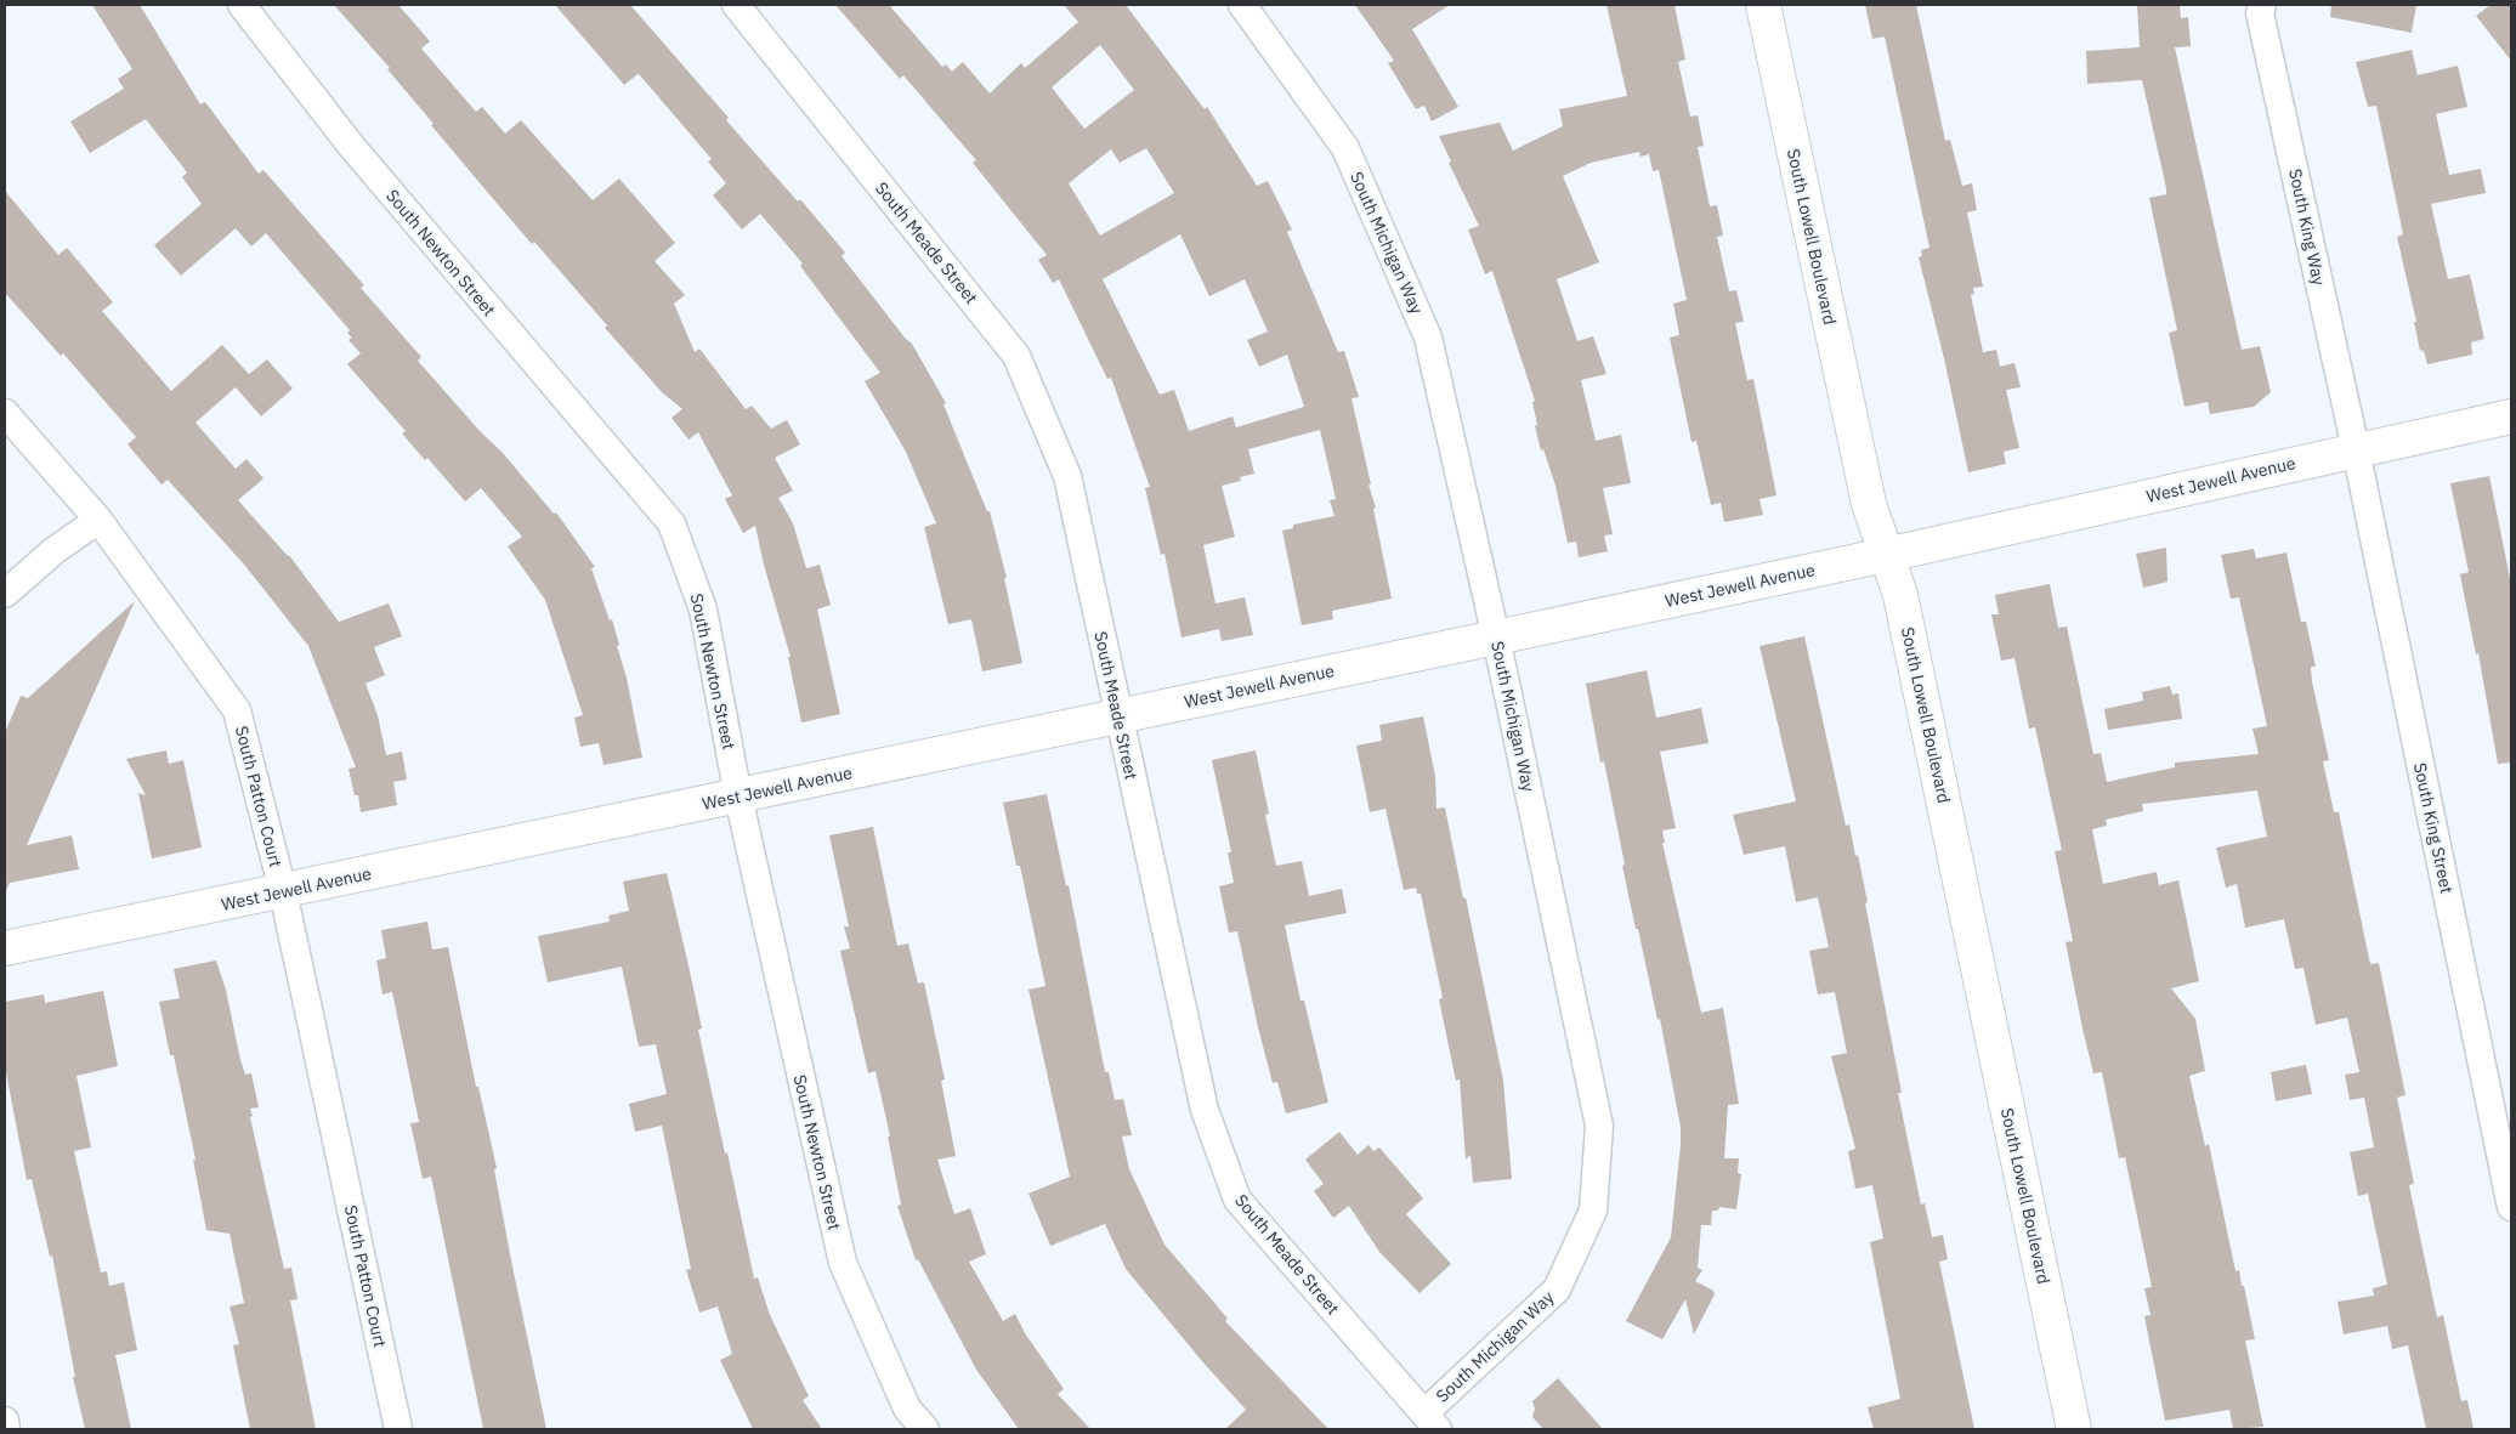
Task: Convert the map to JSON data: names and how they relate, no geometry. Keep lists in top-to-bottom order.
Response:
{
  "streets": {
    "main road": ["South Lowell Boulevard", "West Jewell Avenue"],
    "street": [
      "South King Way",
      "South Meade Street",
      "South Michigan Way",
      "South Newton Street",
      "South Patton Court",
      "South King Street"
    ]
  },
  "crossings": [
    ["South King Way", "West Jewell Avenue"],
    ["South King Way", "South King Street"],
    ["South Lowell Boulevard", "West Jewell Avenue"],
    ["South Meade Street", "South Michigan Way"],
    ["South Meade Street", "West Jewell Avenue"],
    ["South Michigan Way", "West Jewell Avenue"],
    ["South Newton Street", "West Jewell Avenue"],
    ["West Jewell Avenue", "South Patton Court"],
    ["West Jewell Avenue", "South King Street"]
  ]
}
